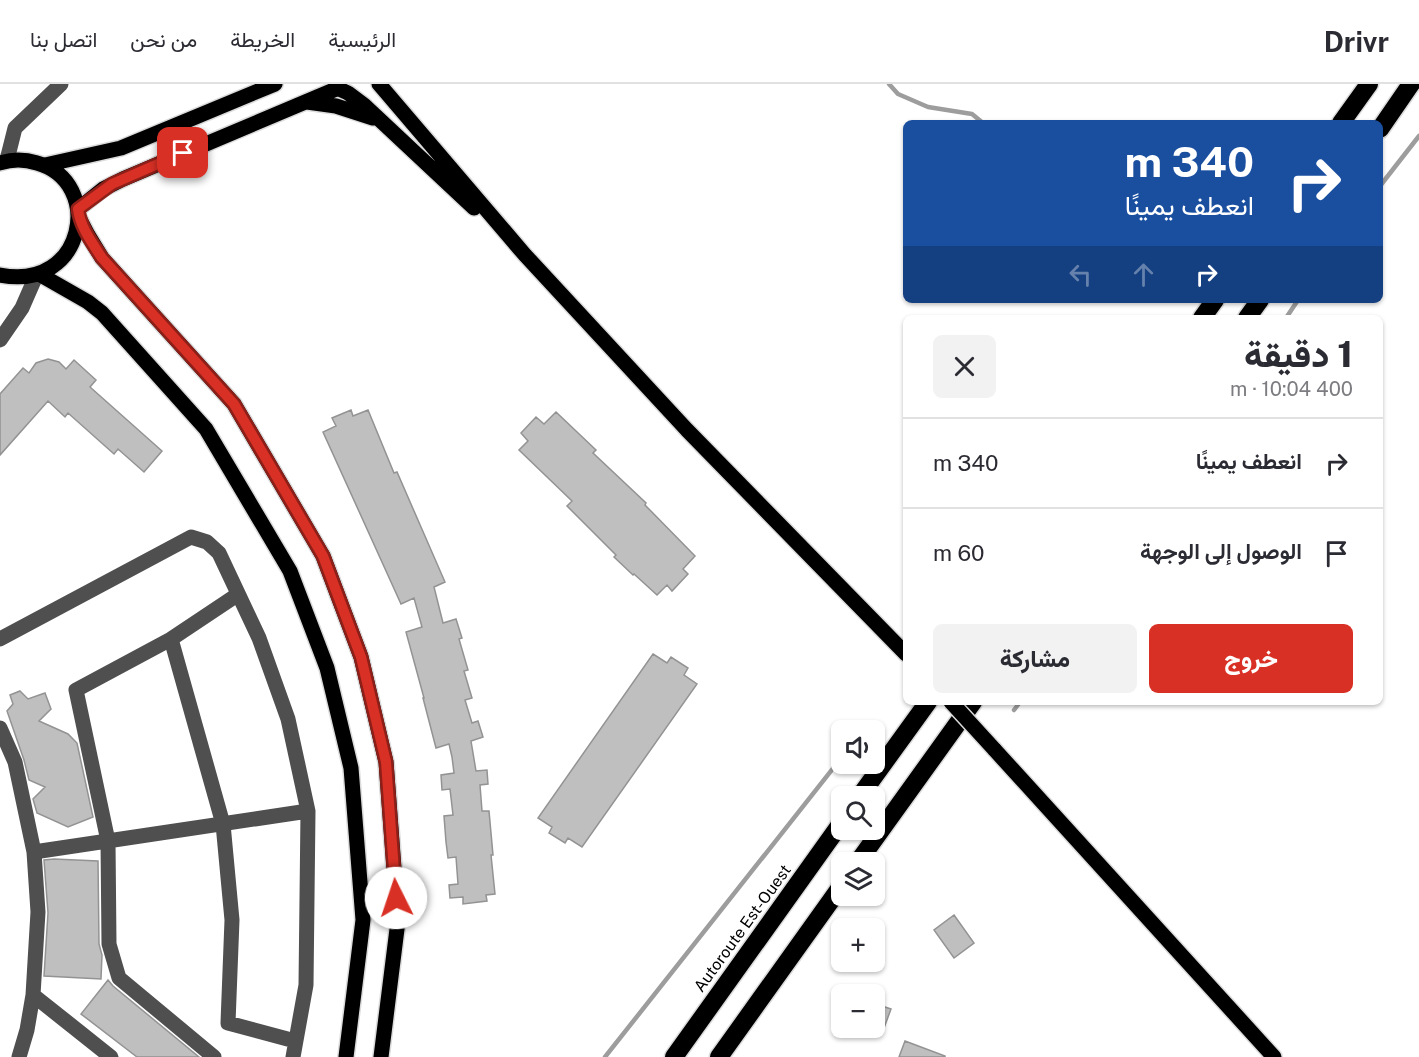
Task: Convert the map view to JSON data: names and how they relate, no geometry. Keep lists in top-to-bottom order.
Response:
{
  "streets": {
    "highway": ["Autoroute Est-Ouest"]
  },
  "page": {
    "header": "Drivr",
    "nav": [
      "الرئيسية",
      "الخريطة",
      "من نحن",
      "اتصل بنا"
    ],
    "turn": ["340 m", "انعطف يمينًا"],
    "heading": ["1 دقيقة", "400 m · 10:04"],
    "list": [
      {
        "name": "انعطف يمينًا",
        "value": "340 m"
      },
      {
        "name": "الوصول إلى الوجهة",
        "value": "60 m"
      }
    ],
    "buttons": ["خروج", "مشاركة"],
    "map_buttons": ["+", "−"]
  }
}
